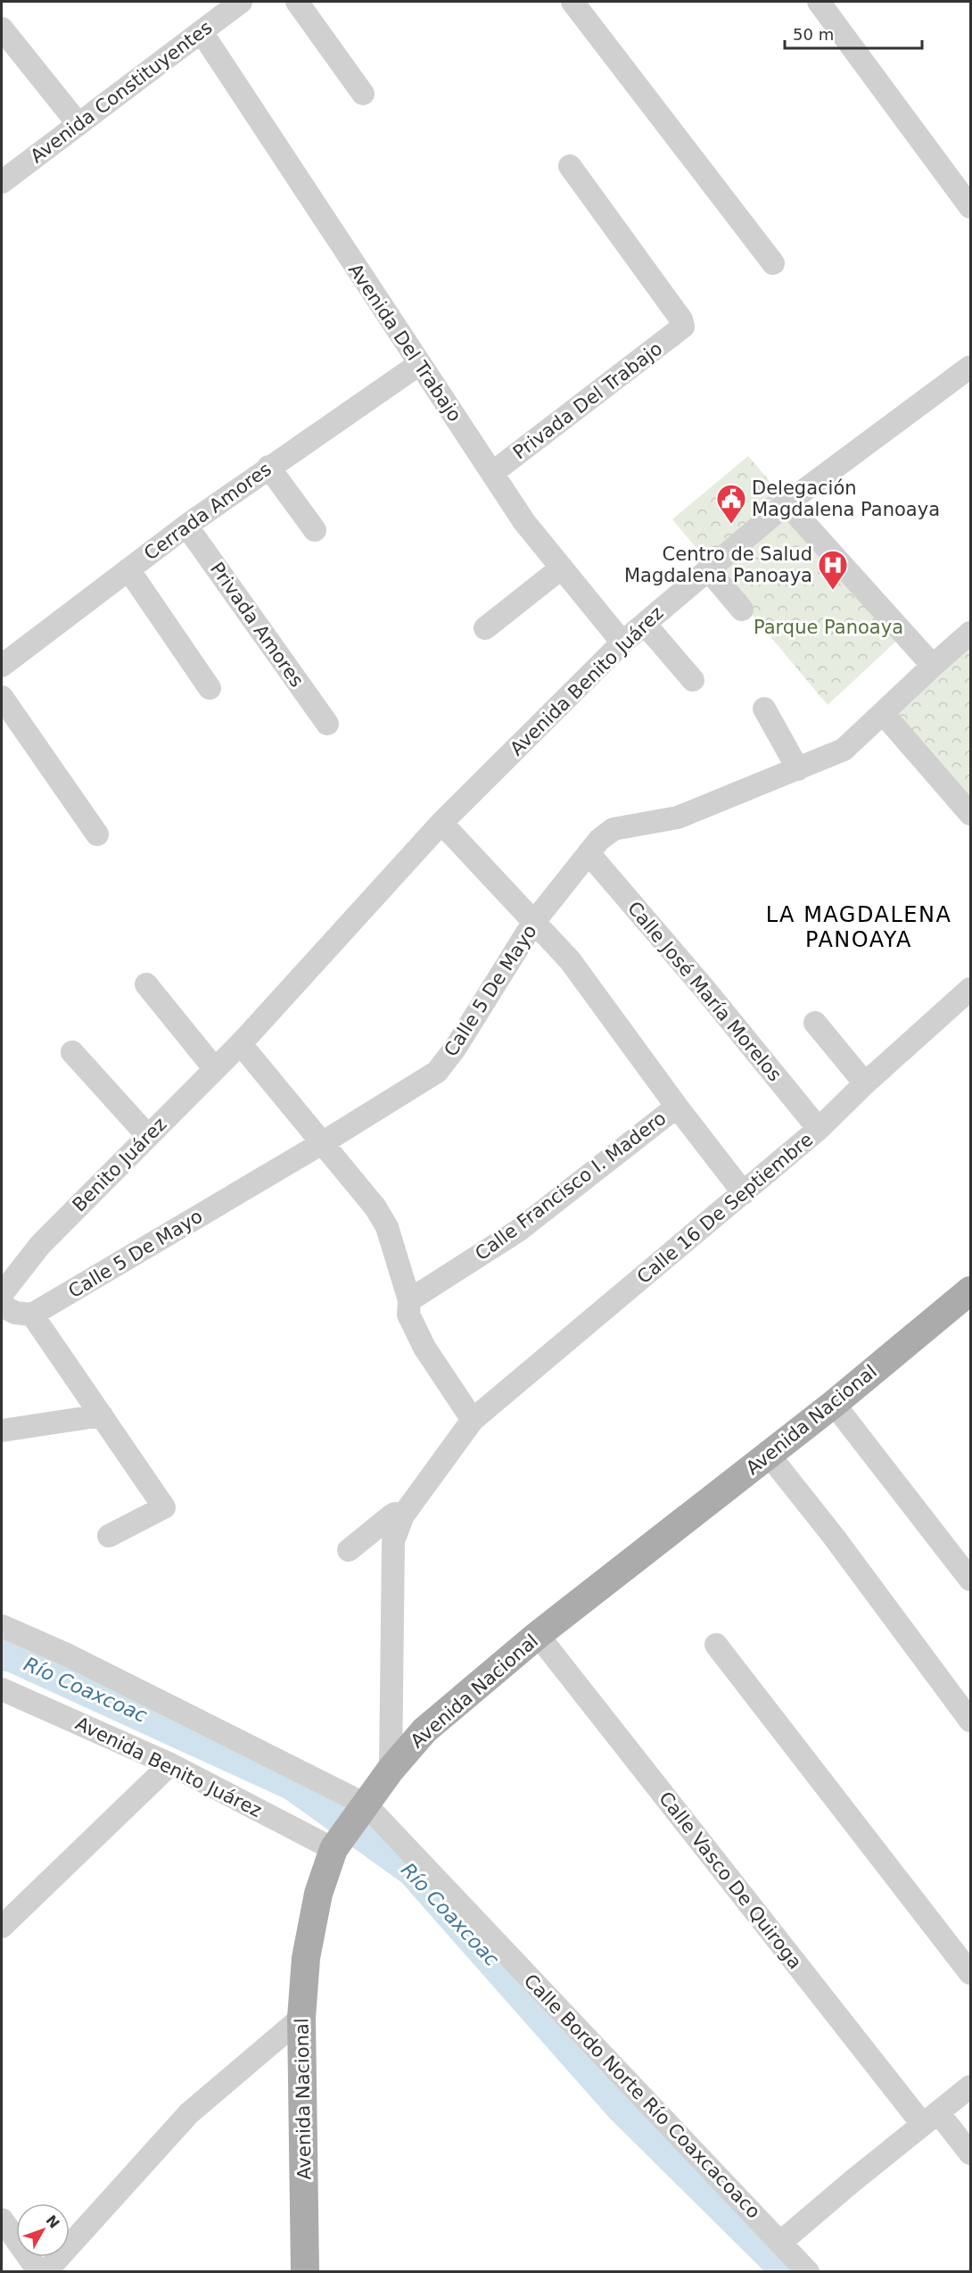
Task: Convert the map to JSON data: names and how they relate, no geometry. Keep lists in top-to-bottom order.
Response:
{
  "streets": {
    "main road": ["Avenida Nacional"],
    "street": [
      "Avenida Constituyentes",
      "Avenida Del Trabajo",
      "Privada Del Trabajo",
      "Cerrada Amores",
      "Privada Amores",
      "Avenida Benito Juárez",
      "Calle 5 De Mayo",
      "Calle José María Morelos",
      "Benito Juárez",
      "Calle Francisco I. Madero",
      "Calle 16 De Septiembre",
      "Calle Vasco De Quiroga",
      "Calle Bordo Norte Río Coaxcacoaco"
    ]
  },
  "crossings": [
    ["Avenida Constituyentes", "Avenida Del Trabajo"],
    ["Avenida Del Trabajo", "Privada Del Trabajo"],
    ["Avenida Del Trabajo", "Cerrada Amores"],
    ["Avenida Del Trabajo", "Avenida Benito Juárez"],
    ["Cerrada Amores", "Privada Amores"],
    ["Avenida Benito Juárez", "Benito Juárez"],
    ["Avenida Benito Juárez", "Avenida Nacional"],
    ["Calle 5 De Mayo", "Calle José María Morelos"],
    ["Calle José María Morelos", "Calle 16 De Septiembre"],
    ["Avenida Nacional", "Calle Vasco De Quiroga"],
    ["Avenida Nacional", "Calle Bordo Norte Río Coaxcacoaco"]
  ],
  "districts": ["LA MAGDALENA PANOAYA"],
  "water": ["Río Coaxcoac"],
  "parks": ["Parque Panoaya"],
  "places": {
    "public building": ["Delegación Magdalena Panoaya"],
    "hospital": ["Centro de Salud Magdalena Panoaya"]
  },
  "scale_bar": "50 m",
  "north": "top right"
}
